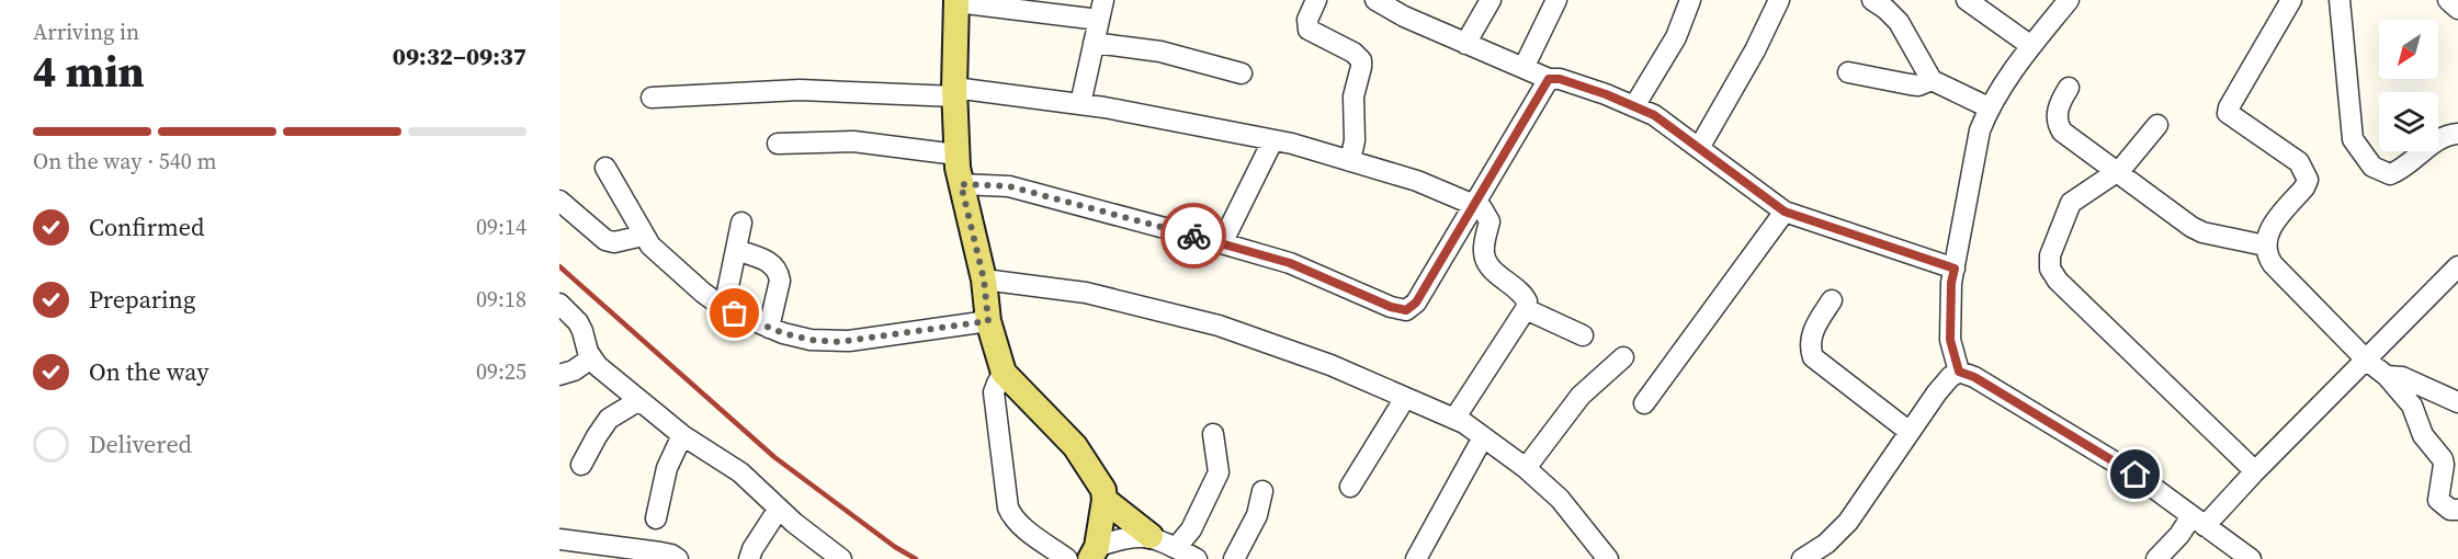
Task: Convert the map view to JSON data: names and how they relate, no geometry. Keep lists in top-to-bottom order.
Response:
{
  "north": "bottom left",
  "page": {
    "heading": ["4 min", "Arriving in", "09:32–09:37"],
    "bar": "On the way · 540 m",
    "list": [
      ["Confirmed", "09:14"],
      ["Preparing", "09:18"],
      ["On the way", "09:25"],
      "Delivered"
    ]
  }
}
